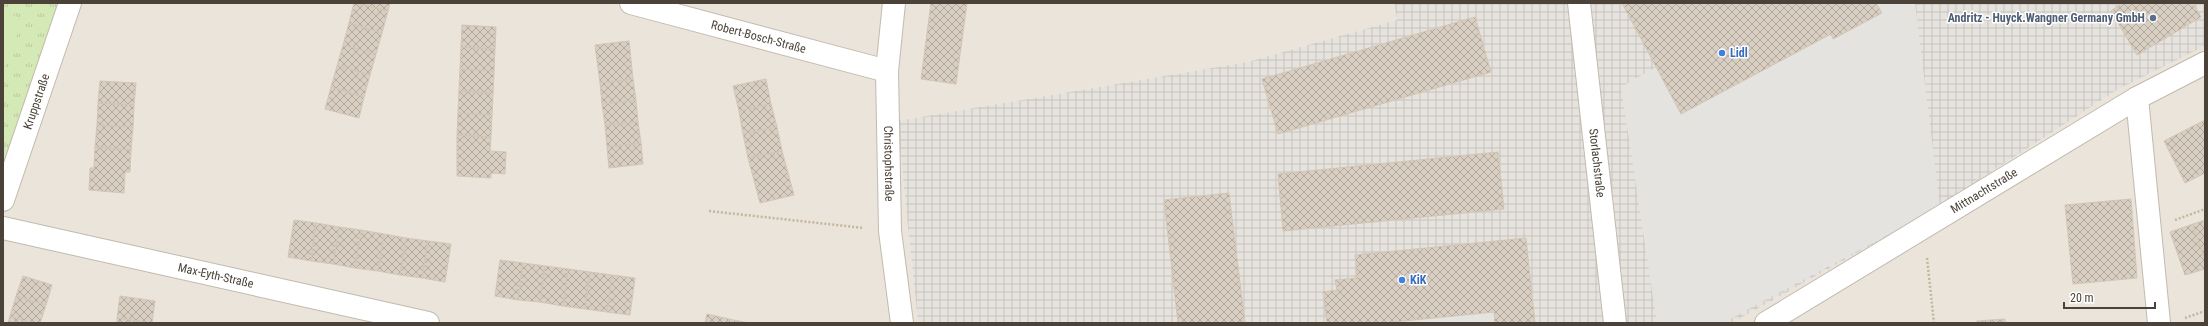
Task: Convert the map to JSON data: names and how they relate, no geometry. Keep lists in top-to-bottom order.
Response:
{
  "streets": {
    "street": [
      "Robert-Bosch-Straße",
      "Kruppstraße",
      "Christophstraße",
      "Storlachstraße",
      "Mittnachtstraße",
      "Max-Eyth-Straße"
    ]
  },
  "crossings": [
    ["Robert-Bosch-Straße", "Christophstraße"]
  ],
  "places": ["Andritz - Huyck.Wangner Germany GmbH", "Lidl", "KiK"],
  "scale_bar": "20 m"
}
